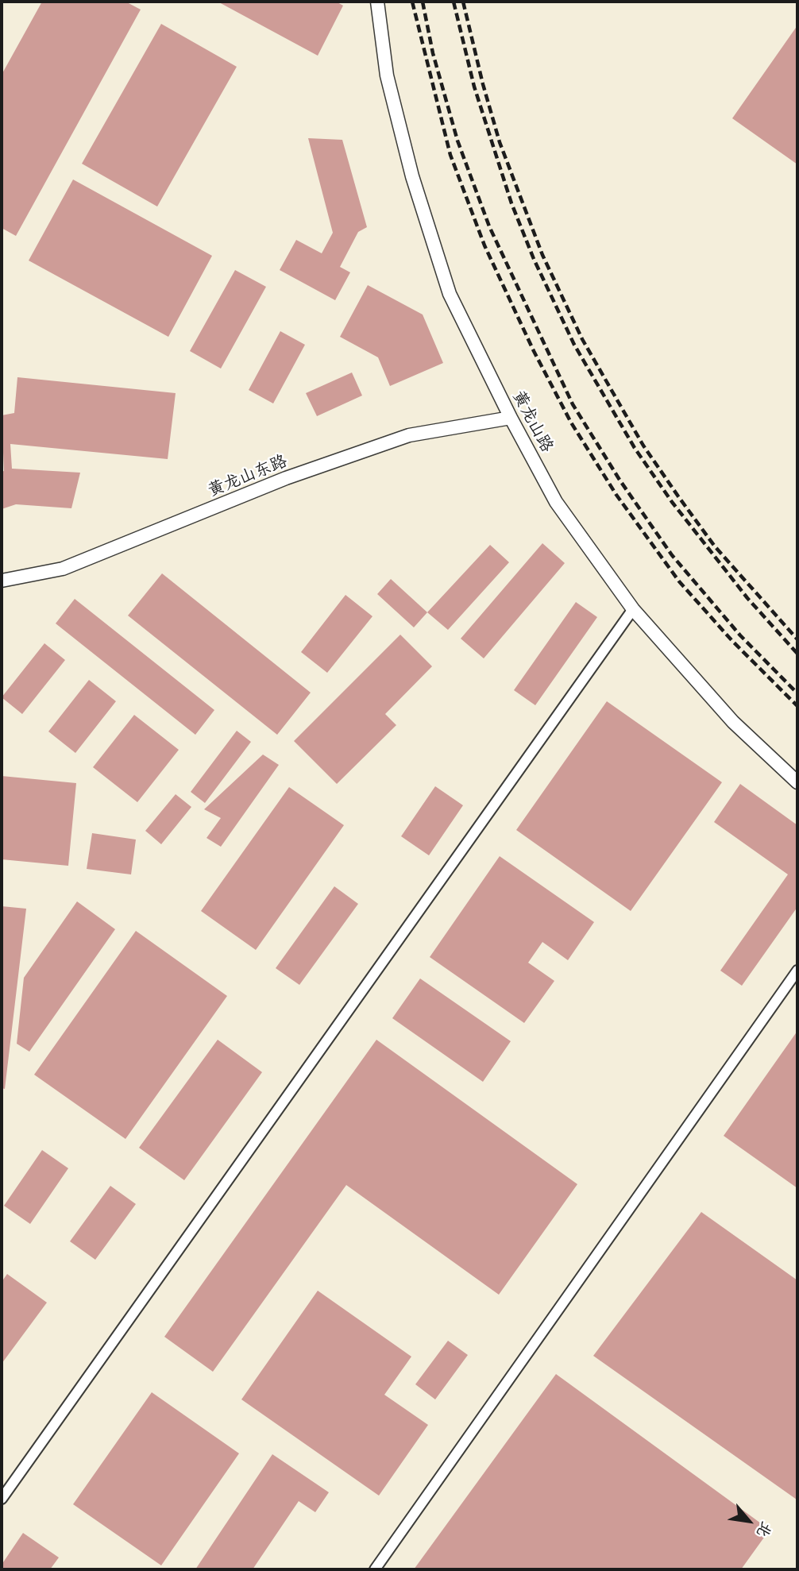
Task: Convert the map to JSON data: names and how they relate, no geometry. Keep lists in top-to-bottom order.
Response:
{
  "streets": {
    "street": ["黄龙山路", "黄龙山东路"]
  },
  "crossings": [
    ["黄龙山路", "黄龙山东路"]
  ],
  "north": "bottom right"
}
